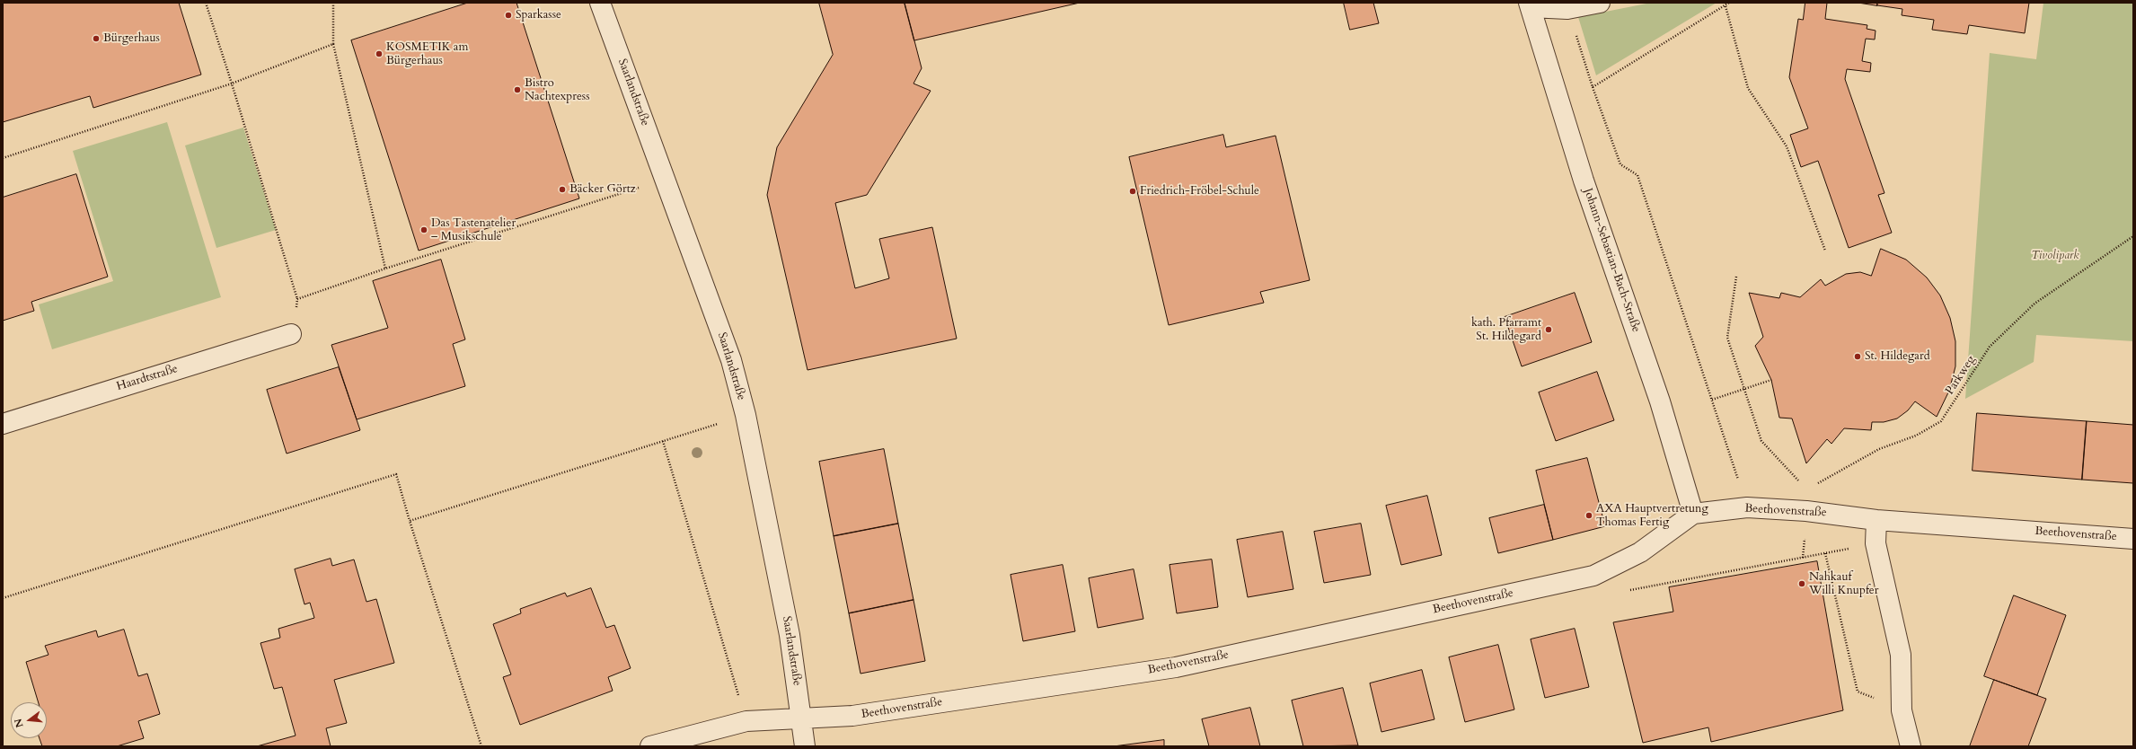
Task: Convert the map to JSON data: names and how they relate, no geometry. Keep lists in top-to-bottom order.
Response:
{
  "streets": {
    "street": [
      "Saarlandstraße",
      "Johann-Sebastian-Bach-Straße",
      "Haardtstraße",
      "Beethovenstraße"
    ],
    "path": ["Parkweg"]
  },
  "crossings": [
    ["Saarlandstraße", "Beethovenstraße"],
    ["Johann-Sebastian-Bach-Straße", "Beethovenstraße"]
  ],
  "parks": ["Tivolipark"],
  "places": [
    "Sparkasse",
    "Bürgerhaus",
    "KOSMETIK am Bürgerhaus",
    "Bistro Nachtexpress",
    "Bäcker Görtz",
    "Friedrich-Fröbel-Schule",
    "Das Tastenatelier – Musikschule",
    "kath. Pfarramt St. Hildegard",
    "St. Hildegard",
    "AXA Hauptvertretung Thomas Fertig",
    "Nahkauf Willi Knupfer"
  ],
  "north": "left"
}
